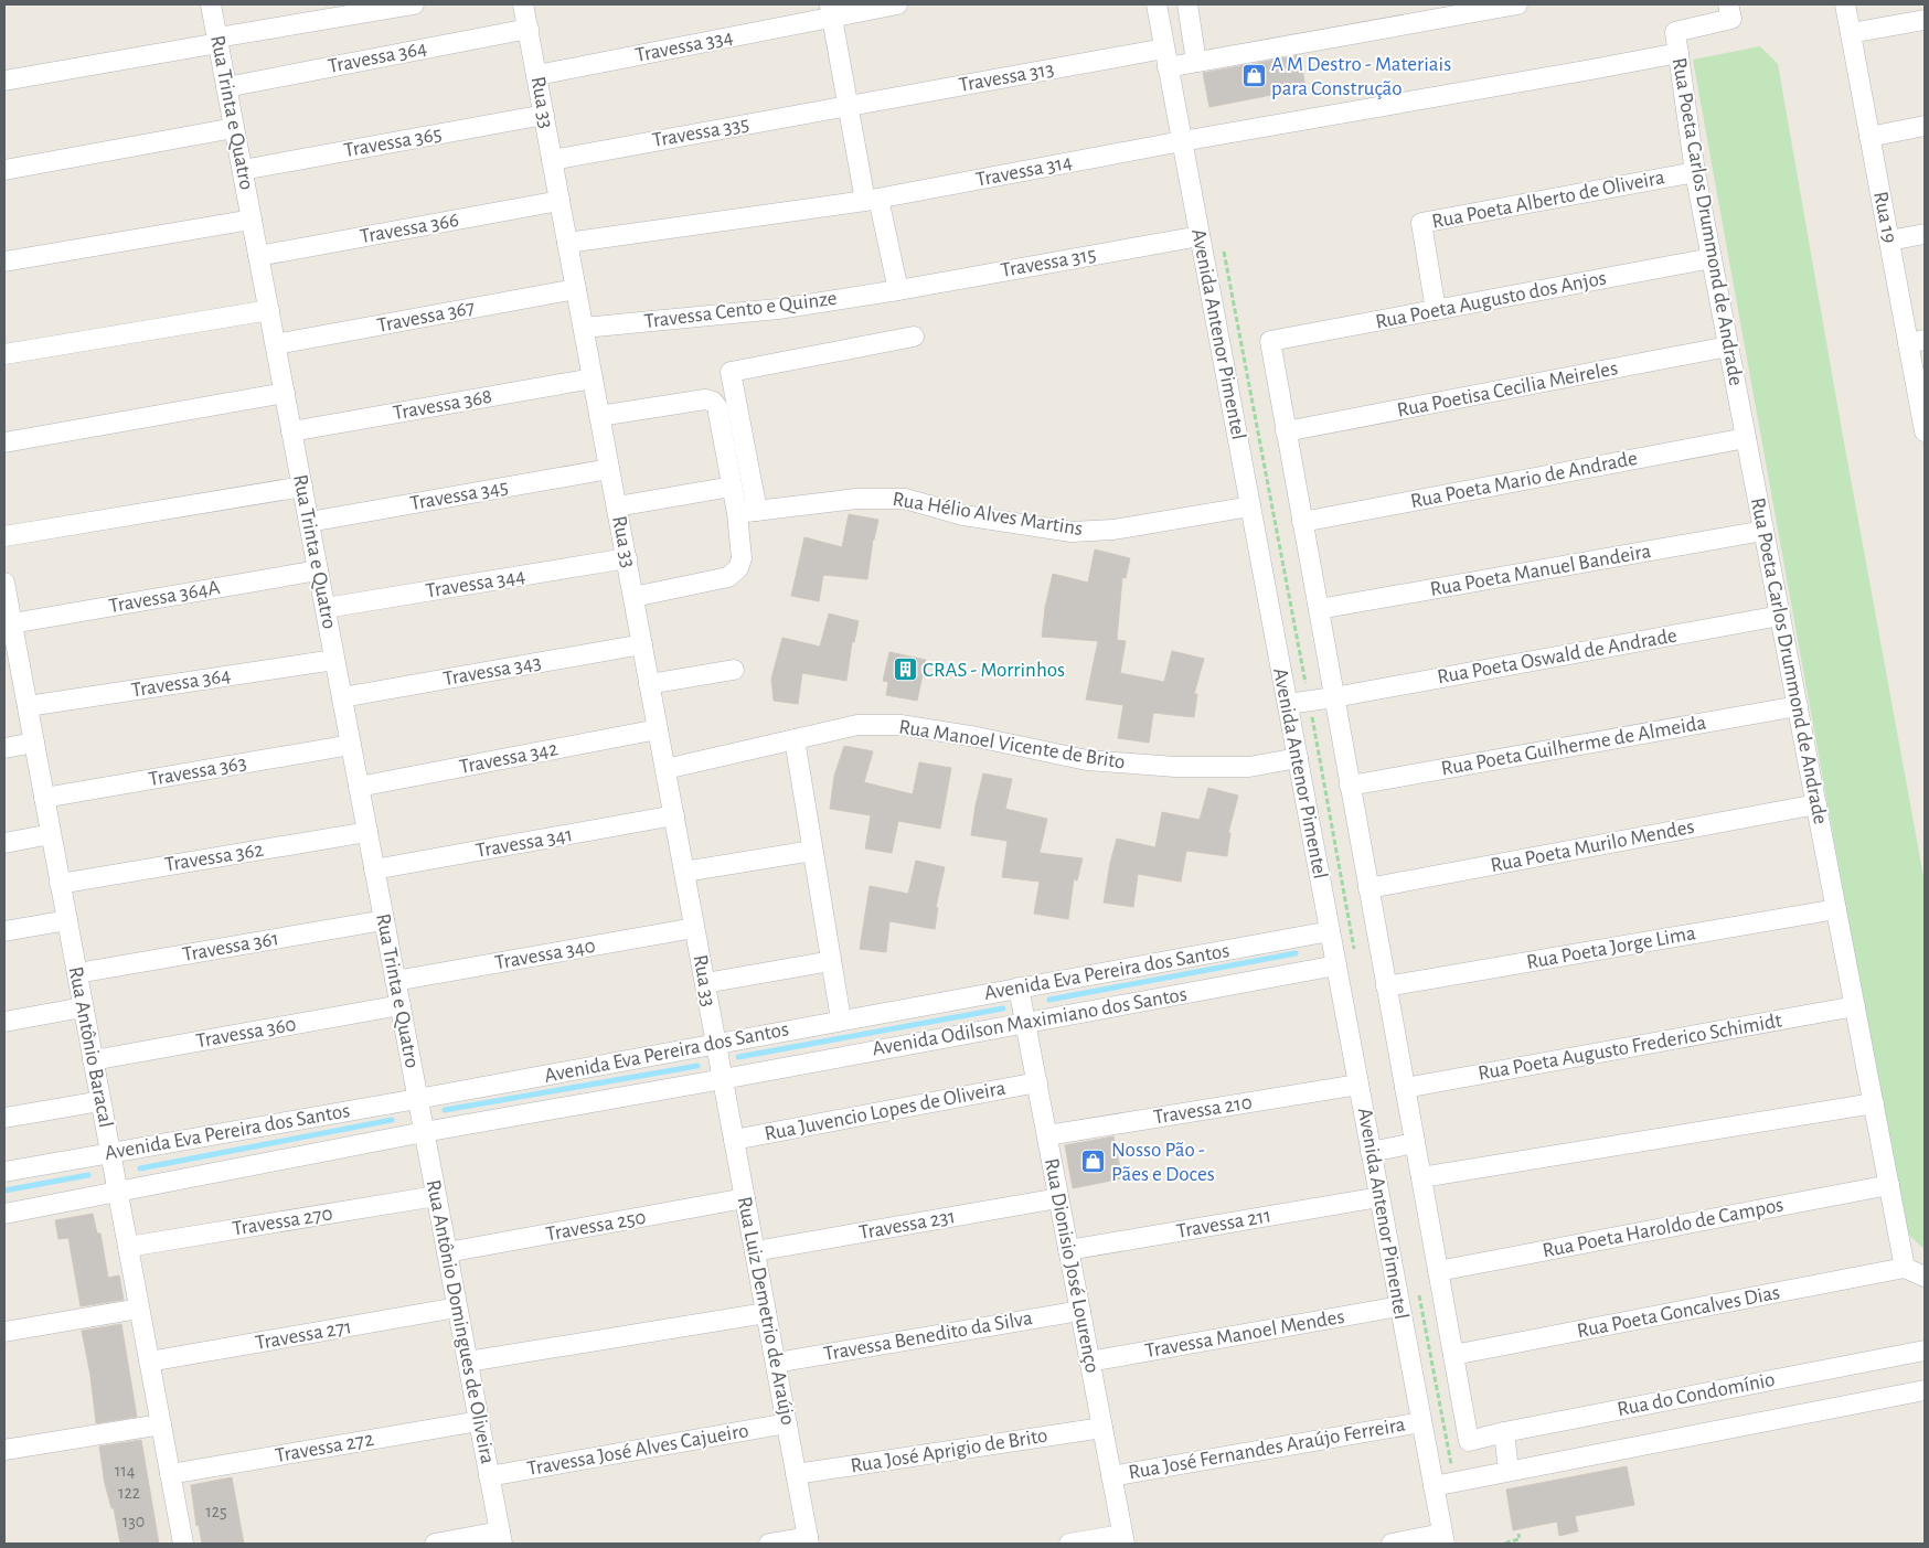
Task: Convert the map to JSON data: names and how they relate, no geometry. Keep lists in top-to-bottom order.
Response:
{
  "streets": {
    "street": [
      "Travessa 334",
      "Travessa 364",
      "Travessa 313",
      "Rua 33",
      "Rua Trinta e Quatro",
      "Travessa 335",
      "Travessa 365",
      "Travessa 314",
      "Rua Poeta Alberto de Oliveira",
      "Rua 19",
      "Rua Poeta Carlos Drummond de Andrade",
      "Travessa 366",
      "Travessa 315",
      "Rua Poeta Augusto dos Anjos",
      "Travessa Cento e Quinze",
      "Travessa 367",
      "Avenida Antenor Pimentel",
      "Rua Poetisa Cecilia Meireles",
      "Travessa 368",
      "Rua Poeta Mario de Andrade",
      "Travessa 345",
      "Rua Hélio Alves Martins",
      "Rua Poeta Manuel Bandeira",
      "Travessa 344",
      "Travessa 364A",
      "Rua Poeta Oswald de Andrade",
      "Travessa 343",
      "Rua Manoel Vicente de Brito",
      "Rua Poeta Guilherme de Almeida",
      "Travessa 342",
      "Travessa 363",
      "Travessa 341",
      "Rua Poeta Murilo Mendes",
      "Travessa 362",
      "Travessa 361",
      "Rua Poeta Jorge Lima",
      "Travessa 340",
      "Avenida Eva Pereira dos Santos",
      "Avenida Odilson Maximiano dos Santos",
      "Travessa 360",
      "Rua Antônio Baracal",
      "Rua Poeta Augusto Frederico Schimidt",
      "Travessa 210",
      "Rua Juvencio Lopes de Oliveira",
      "Travessa 270",
      "Travessa 211",
      "Travessa 231",
      "Travessa 250",
      "Rua Poeta Haroldo de Campos",
      "Rua Dionisio José Lourenço",
      "Rua Luiz Demetrio de Araújo",
      "Rua Poeta Goncalves Dias",
      "Rua Antônio Domingues de Oliveira",
      "Travessa Manoel Mendes",
      "Travessa 271",
      "Travessa Benedito da Silva",
      "Rua do Condomínio",
      "Travessa 272",
      "Rua José Fernandes Araújo Ferreira",
      "Travessa José Alves Cajueiro",
      "Rua José Aprigio de Brito"
    ]
  },
  "crossings": [
    ["Travessa 334", "Rua 33"],
    ["Travessa 364", "Rua 33"],
    ["Travessa 364", "Rua Trinta e Quatro"],
    ["Travessa 364", "Rua Antônio Baracal"],
    ["Travessa 313", "Travessa 335"],
    ["Travessa 313", "Avenida Antenor Pimentel"],
    ["Rua 33", "Travessa 335"],
    ["Rua 33", "Travessa 365"],
    ["Rua 33", "Travessa 314"],
    ["Rua 33", "Travessa 366"],
    ["Rua 33", "Travessa Cento e Quinze"],
    ["Rua 33", "Travessa 367"],
    ["Rua 33", "Travessa 368"],
    ["Rua 33", "Travessa 345"],
    ["Rua 33", "Travessa 344"],
    ["Rua 33", "Travessa 343"],
    ["Rua 33", "Rua Manoel Vicente de Brito"],
    ["Rua 33", "Travessa 342"],
    ["Rua 33", "Travessa 341"],
    ["Rua 33", "Travessa 340"],
    ["Rua 33", "Avenida Eva Pereira dos Santos"],
    ["Rua 33", "Avenida Odilson Maximiano dos Santos"],
    ["Rua 33", "Rua Luiz Demetrio de Araújo"],
    ["Rua Trinta e Quatro", "Travessa 365"],
    ["Rua Trinta e Quatro", "Travessa 366"],
    ["Rua Trinta e Quatro", "Travessa 367"],
    ["Rua Trinta e Quatro", "Travessa 368"],
    ["Rua Trinta e Quatro", "Travessa 345"],
    ["Rua Trinta e Quatro", "Travessa 344"],
    ["Rua Trinta e Quatro", "Travessa 364A"],
    ["Rua Trinta e Quatro", "Travessa 343"],
    ["Rua Trinta e Quatro", "Travessa 342"],
    ["Rua Trinta e Quatro", "Travessa 363"],
    ["Rua Trinta e Quatro", "Travessa 341"],
    ["Rua Trinta e Quatro", "Travessa 362"],
    ["Rua Trinta e Quatro", "Travessa 361"],
    ["Rua Trinta e Quatro", "Travessa 340"],
    ["Rua Trinta e Quatro", "Avenida Eva Pereira dos Santos"],
    ["Rua Trinta e Quatro", "Travessa 360"],
    ["Rua Trinta e Quatro", "Rua Antônio Domingues de Oliveira"],
    ["Travessa 314", "Avenida Antenor Pimentel"],
    ["Rua Poeta Alberto de Oliveira", "Rua Poeta Carlos Drummond de Andrade"],
    ["Rua Poeta Alberto de Oliveira", "Rua Poeta Augusto dos Anjos"],
    ["Rua Poeta Carlos Drummond de Andrade", "Rua Poeta Augusto dos Anjos"],
    ["Rua Poeta Carlos Drummond de Andrade", "Rua Poetisa Cecilia Meireles"],
    ["Rua Poeta Carlos Drummond de Andrade", "Rua Poeta Mario de Andrade"],
    ["Rua Poeta Carlos Drummond de Andrade", "Rua Poeta Manuel Bandeira"],
    ["Rua Poeta Carlos Drummond de Andrade", "Rua Poeta Oswald de Andrade"],
    ["Rua Poeta Carlos Drummond de Andrade", "Rua Poeta Guilherme de Almeida"],
    ["Rua Poeta Carlos Drummond de Andrade", "Rua Poeta Murilo Mendes"],
    ["Rua Poeta Carlos Drummond de Andrade", "Rua Poeta Jorge Lima"],
    ["Rua Poeta Carlos Drummond de Andrade", "Rua Poeta Augusto Frederico Schimidt"],
    ["Rua Poeta Carlos Drummond de Andrade", "Rua Poeta Haroldo de Campos"],
    ["Rua Poeta Carlos Drummond de Andrade", "Rua Poeta Goncalves Dias"],
    ["Travessa 315", "Travessa Cento e Quinze"],
    ["Travessa 315", "Avenida Antenor Pimentel"],
    ["Rua Poeta Augusto dos Anjos", "Rua Poetisa Cecilia Meireles"],
    ["Avenida Antenor Pimentel", "Rua Hélio Alves Martins"],
    ["Avenida Antenor Pimentel", "Rua Poeta Oswald de Andrade"],
    ["Avenida Antenor Pimentel", "Rua Manoel Vicente de Brito"],
    ["Avenida Antenor Pimentel", "Avenida Eva Pereira dos Santos"],
    ["Avenida Antenor Pimentel", "Avenida Odilson Maximiano dos Santos"],
    ["Avenida Antenor Pimentel", "Travessa 210"],
    ["Avenida Antenor Pimentel", "Travessa 211"],
    ["Avenida Antenor Pimentel", "Travessa Manoel Mendes"],
    ["Avenida Antenor Pimentel", "Rua José Fernandes Araújo Ferreira"],
    ["Travessa 364A", "Rua Antônio Baracal"],
    ["Travessa 363", "Rua Antônio Baracal"],
    ["Travessa 362", "Rua Antônio Baracal"],
    ["Travessa 361", "Rua Antônio Baracal"],
    ["Avenida Eva Pereira dos Santos", "Avenida Odilson Maximiano dos Santos"],
    ["Avenida Eva Pereira dos Santos", "Rua Antônio Baracal"],
    ["Avenida Eva Pereira dos Santos", "Rua Dionisio José Lourenço"],
    ["Avenida Eva Pereira dos Santos", "Rua Luiz Demetrio de Araújo"],
    ["Avenida Eva Pereira dos Santos", "Rua Antônio Domingues de Oliveira"],
    ["Avenida Odilson Maximiano dos Santos", "Rua Dionisio José Lourenço"],
    ["Avenida Odilson Maximiano dos Santos", "Rua Luiz Demetrio de Araújo"],
    ["Travessa 360", "Rua Antônio Baracal"],
    ["Rua Antônio Baracal", "Travessa 270"],
    ["Rua Antônio Baracal", "Travessa 271"],
    ["Rua Antônio Baracal", "Travessa 272"],
    ["Travessa 210", "Rua Dionisio José Lourenço"],
    ["Rua Juvencio Lopes de Oliveira", "Rua Dionisio José Lourenço"],
    ["Rua Juvencio Lopes de Oliveira", "Rua Luiz Demetrio de Araújo"],
    ["Travessa 270", "Rua Antônio Domingues de Oliveira"],
    ["Travessa 211", "Rua Dionisio José Lourenço"],
    ["Travessa 231", "Rua Dionisio José Lourenço"],
    ["Travessa 231", "Rua Luiz Demetrio de Araújo"],
    ["Travessa 250", "Rua Luiz Demetrio de Araújo"],
    ["Travessa 250", "Rua Antônio Domingues de Oliveira"],
    ["Rua Dionisio José Lourenço", "Travessa Manoel Mendes"],
    ["Rua Dionisio José Lourenço", "Travessa Benedito da Silva"],
    ["Rua Dionisio José Lourenço", "Rua José Fernandes Araújo Ferreira"],
    ["Rua Dionisio José Lourenço", "Rua José Aprigio de Brito"],
    ["Rua Luiz Demetrio de Araújo", "Travessa Benedito da Silva"],
    ["Rua Luiz Demetrio de Araújo", "Travessa José Alves Cajueiro"],
    ["Rua Luiz Demetrio de Araújo", "Rua José Aprigio de Brito"],
    ["Rua Poeta Goncalves Dias", "Rua do Condomínio"],
    ["Rua Antônio Domingues de Oliveira", "Travessa 271"],
    ["Rua Antônio Domingues de Oliveira", "Travessa 272"],
    ["Rua Antônio Domingues de Oliveira", "Travessa José Alves Cajueiro"]
  ],
  "places": {
    "shop": ["A M Destro - Materiais para Construção", "Nosso Pão - Pães e Doces"],
    "building": ["CRAS - Morrinhos"]
  },
  "house_numbers": [
    "114",
    "122",
    "125",
    "130"
  ]
}
